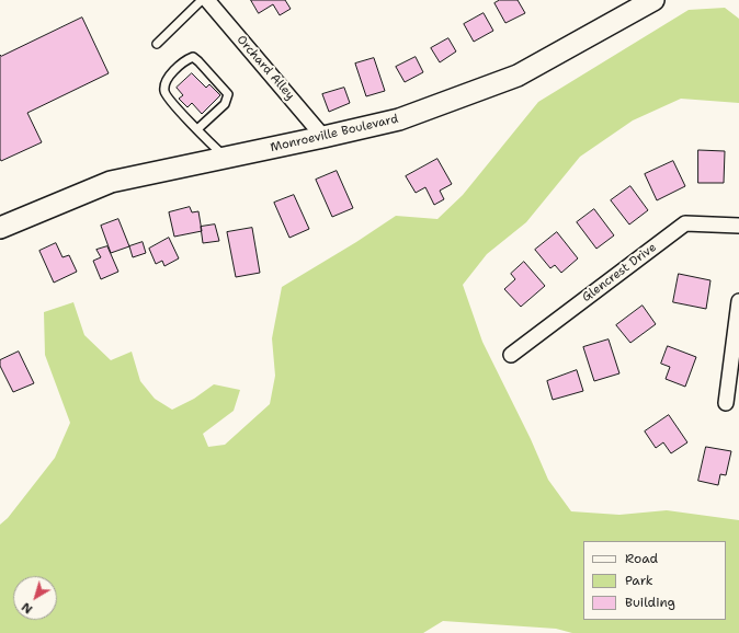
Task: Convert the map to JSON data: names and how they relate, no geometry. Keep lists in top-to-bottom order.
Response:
{
  "streets": {
    "main road": ["Monroeville Boulevard"],
    "street": ["Orchard Alley", "Glencrest Drive"]
  },
  "crossings": [
    ["Orchard Alley", "Monroeville Boulevard"]
  ],
  "legend": ["Road", "Park", "Building"],
  "north": "bottom left"
}
